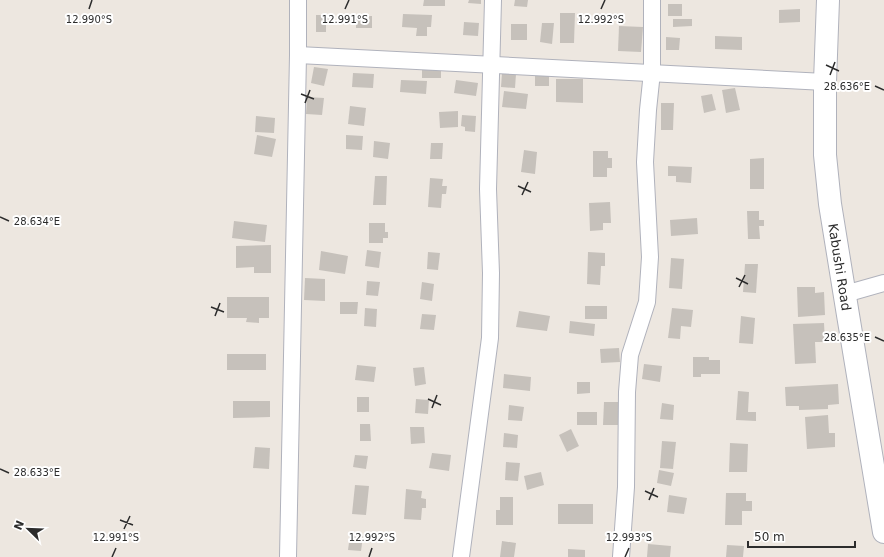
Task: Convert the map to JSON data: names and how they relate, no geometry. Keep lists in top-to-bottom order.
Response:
{
  "streets": {
    "main road": ["Kabushi Road"]
  },
  "scale_bar": "50 m",
  "north": "top left",
  "coordinates": [
    "12.990°S",
    "12.991°S",
    "12.992°S",
    "28.636°E",
    "28.634°E",
    "28.635°E",
    "28.633°E",
    "12.993°S"
  ]
}
